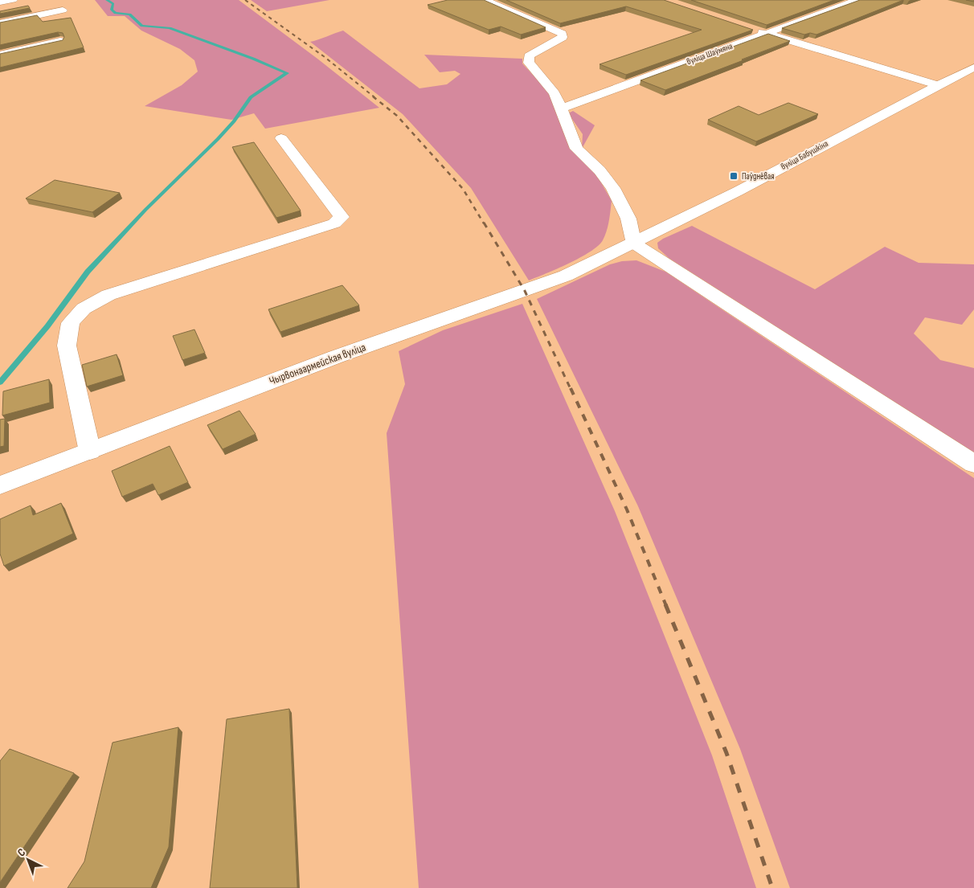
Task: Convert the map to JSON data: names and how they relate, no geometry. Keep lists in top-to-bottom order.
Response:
{
  "streets": {
    "street": ["вуліца Шаўмяна", "вуліца Бабушкіна", "Чырвонаармейская вуліца"]
  },
  "crossings": [
    ["вуліца Бабушкіна", "Чырвонаармейская вуліца"]
  ],
  "places": {
    "transit": ["Паўднёвая"]
  },
  "north": "top left"
}
